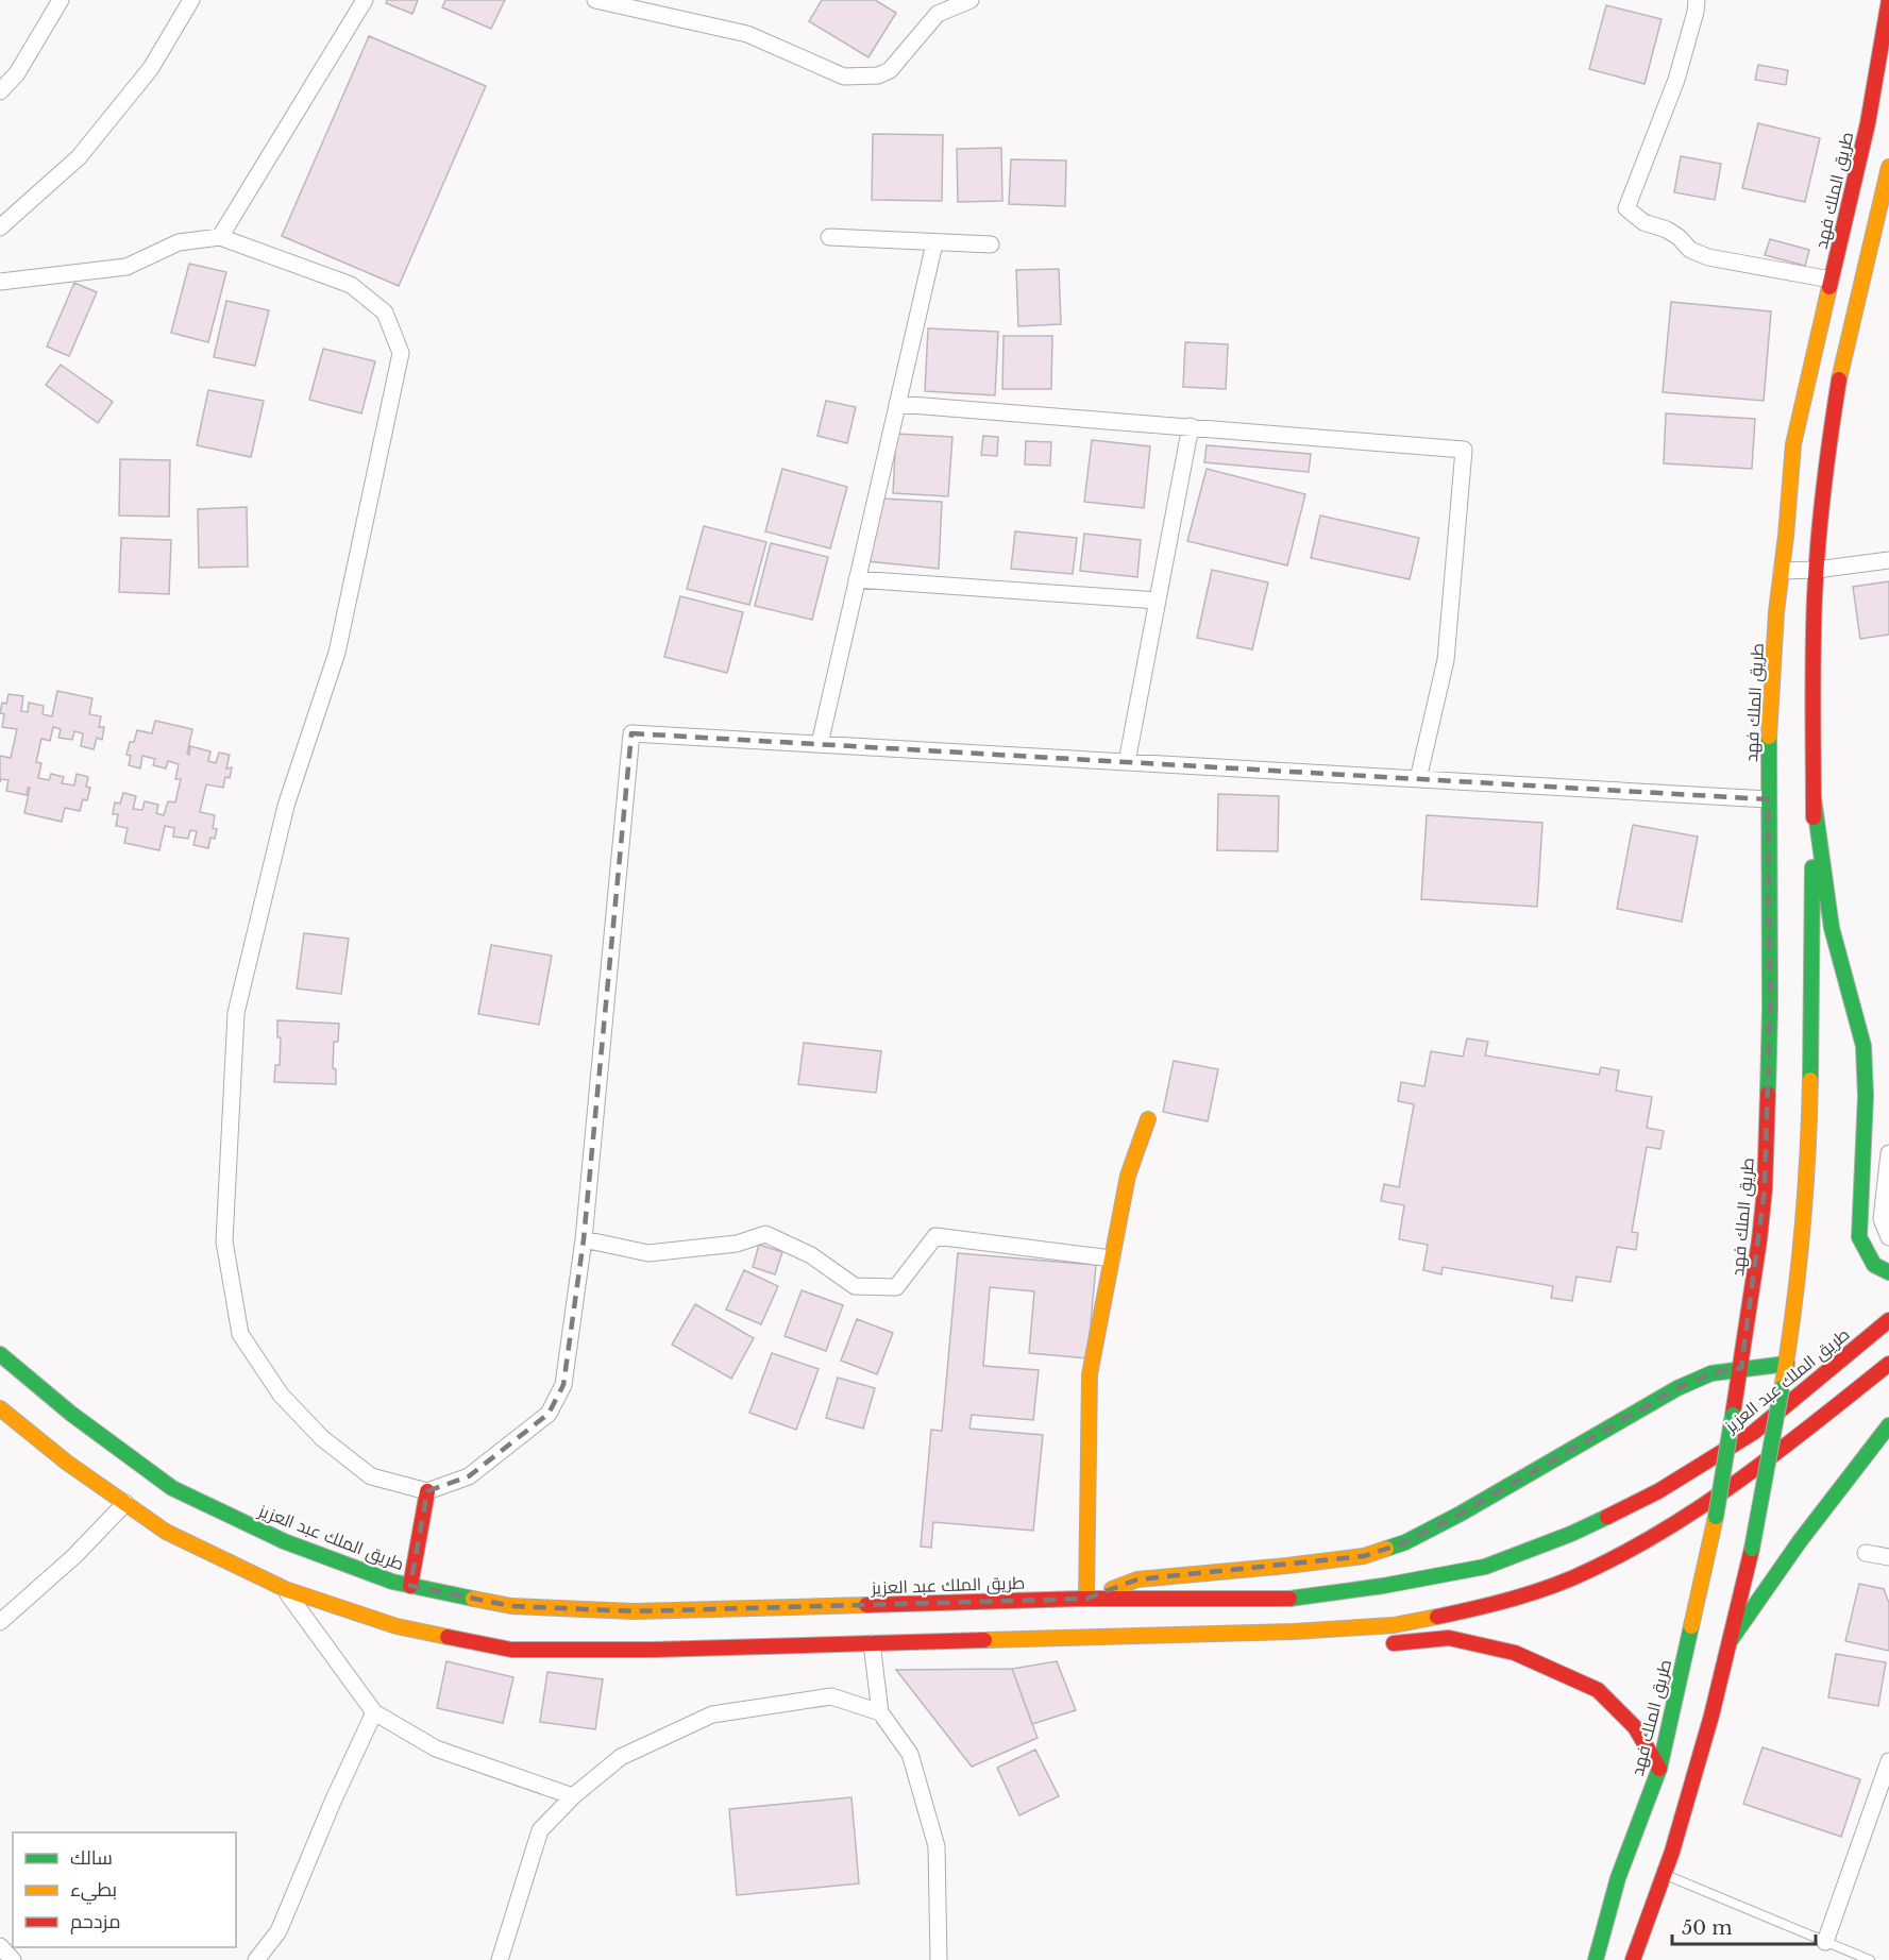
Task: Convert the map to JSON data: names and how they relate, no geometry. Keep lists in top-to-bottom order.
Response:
{
  "streets": {
    "main road": ["طريق الملك فهد", "طريق الملك عبد العزيز"]
  },
  "legend": ["سالك", "بطيء", "مزدحم"],
  "scale_bar": "50 m"
}
